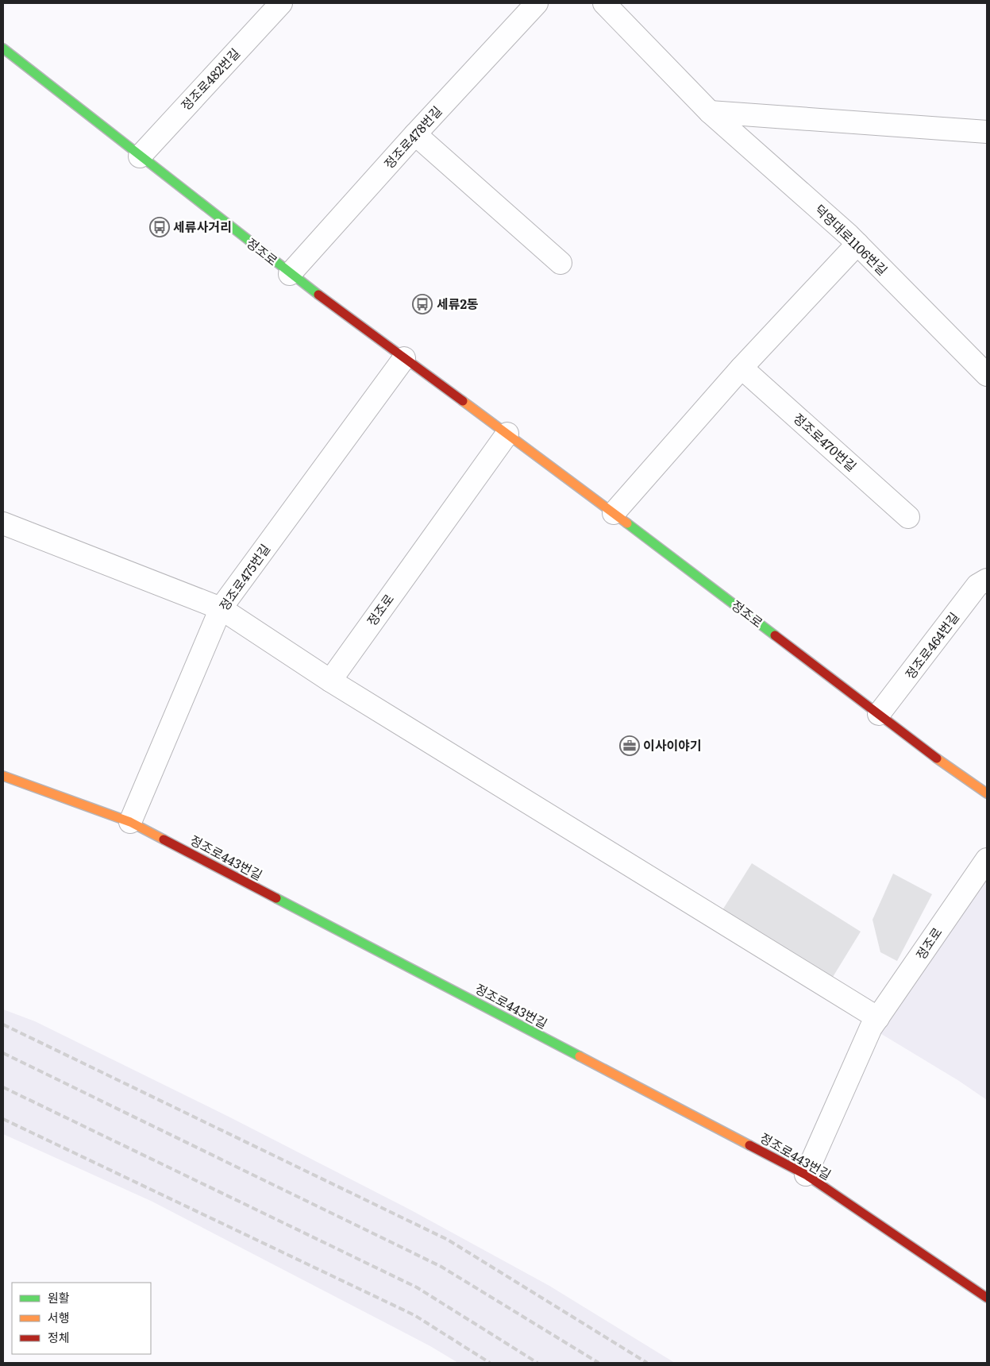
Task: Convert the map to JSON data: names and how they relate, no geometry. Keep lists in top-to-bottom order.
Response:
{
  "streets": {
    "street": [
      "정조로482번길",
      "정조로478번길",
      "덕영대로1106번길",
      "정조로",
      "정조로470번길",
      "정조로475번길",
      "정조로464번길",
      "정조로443번길"
    ]
  },
  "crossings": [
    ["정조로482번길", "정조로"],
    ["정조로478번길", "정조로"],
    ["정조로", "정조로475번길"],
    ["정조로", "정조로464번길"],
    ["정조로", "정조로443번길"],
    ["정조로475번길", "정조로443번길"]
  ],
  "places": {
    "bus stop": ["세류사거리", "세류2동"],
    "office": ["이사이야기"]
  },
  "legend": ["원활", "서행", "정체"]
}
